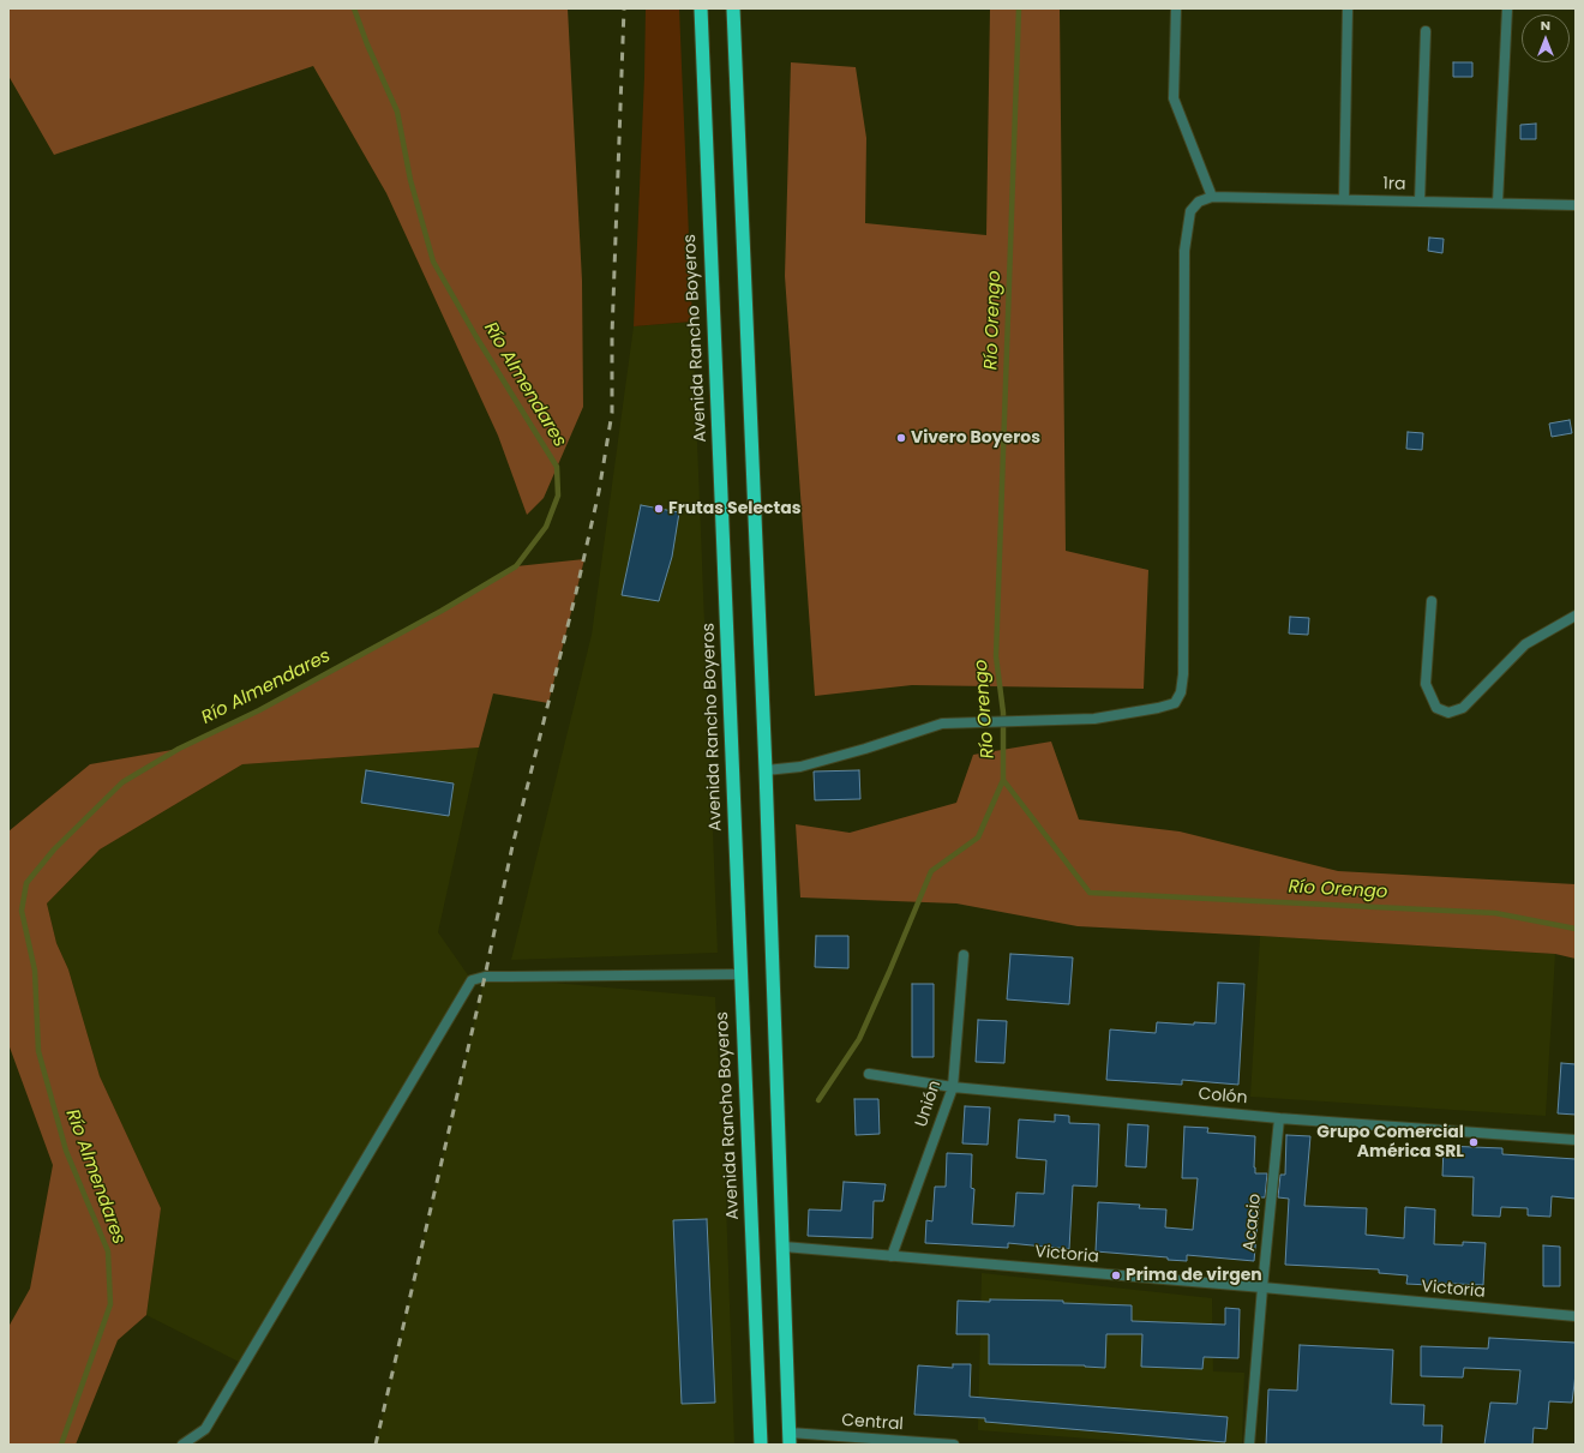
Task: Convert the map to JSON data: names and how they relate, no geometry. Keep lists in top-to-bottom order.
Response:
{
  "streets": {
    "highway": ["Avenida Rancho Boyeros"],
    "street": [
      "1ra",
      "Colón",
      "Unión",
      "Acacio",
      "Victoria",
      "Central"
    ]
  },
  "crossings": [
    ["Colón", "Unión"],
    ["Colón", "Acacio"],
    ["Unión", "Victoria"],
    ["Acacio", "Victoria"]
  ],
  "water": ["Río Orengo", "Río Almendares"],
  "places": [
    "Vivero Boyeros",
    "Frutas Selectas",
    "Grupo Comercial América SRL",
    "Prima de virgen"
  ],
  "north": "top"
}
